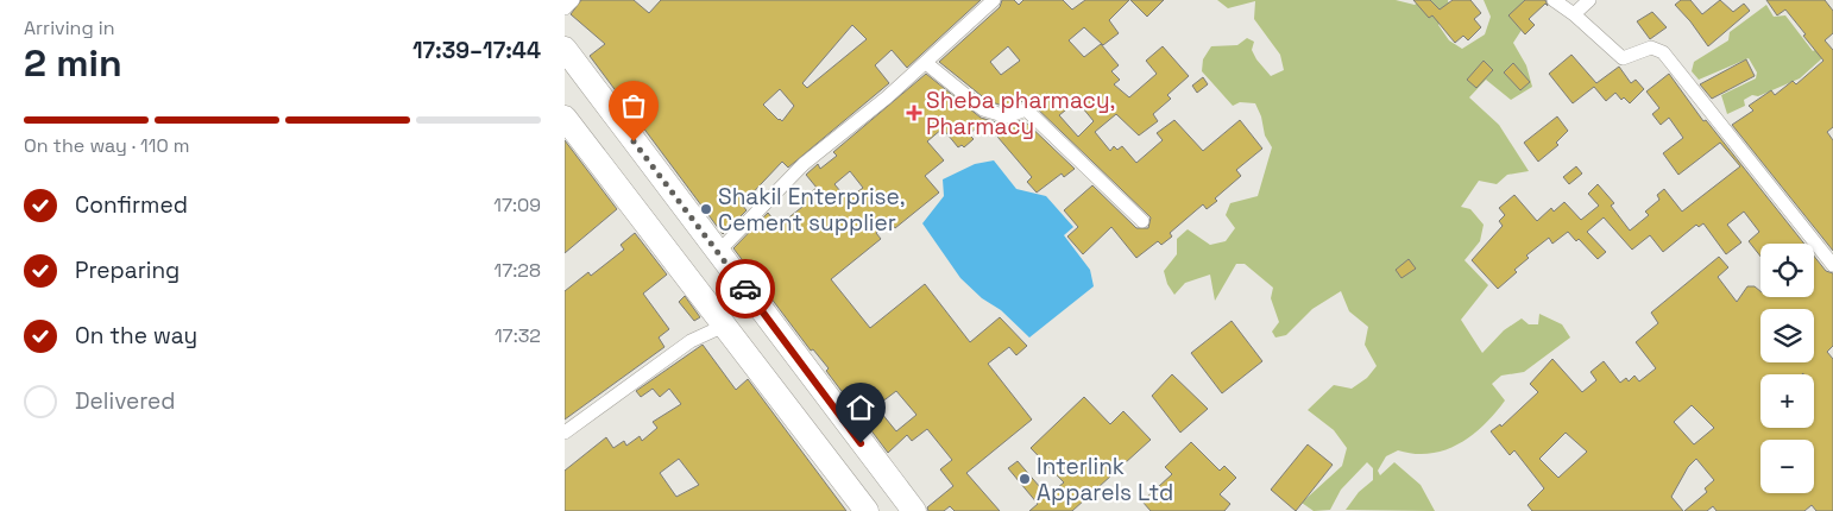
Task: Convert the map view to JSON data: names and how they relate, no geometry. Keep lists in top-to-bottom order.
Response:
{
  "places": {
    "health": ["Sheba pharmacy, Pharmacy"],
    "other": ["Shakil Enterprise, Cement supplier", "Interlink Apparels Ltd"]
  },
  "page": {
    "heading": ["2 min", "Arriving in", "17:39–17:44"],
    "bar": "On the way · 110 m",
    "list": [
      ["Confirmed", "17:09"],
      ["Preparing", "17:28"],
      ["On the way", "17:32"],
      "Delivered"
    ],
    "map_buttons": ["+", "−"]
  }
}
